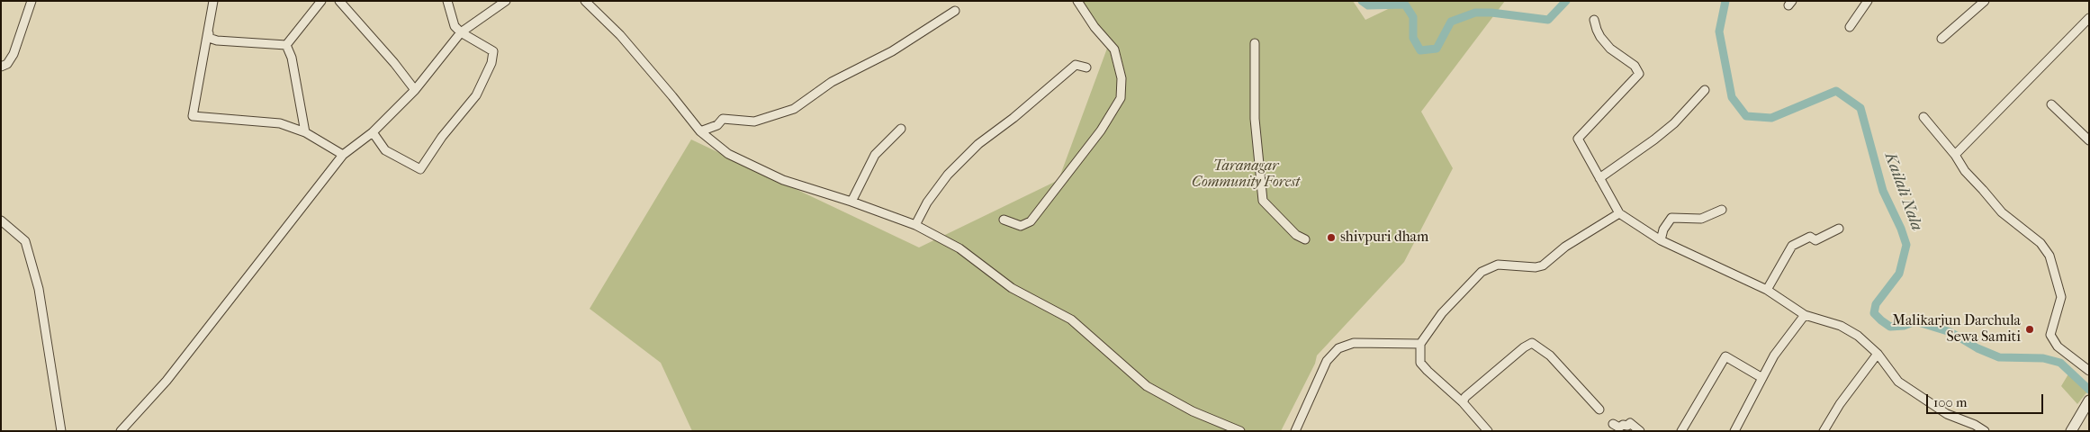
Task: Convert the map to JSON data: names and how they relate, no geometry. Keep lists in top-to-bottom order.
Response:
{
  "water": ["Kailali Nala"],
  "parks": ["Taranagar Community Forest"],
  "places": ["shivpuri dham", "Malikarjun Darchula Sewa Samiti"],
  "scale_bar": "100 m"
}
